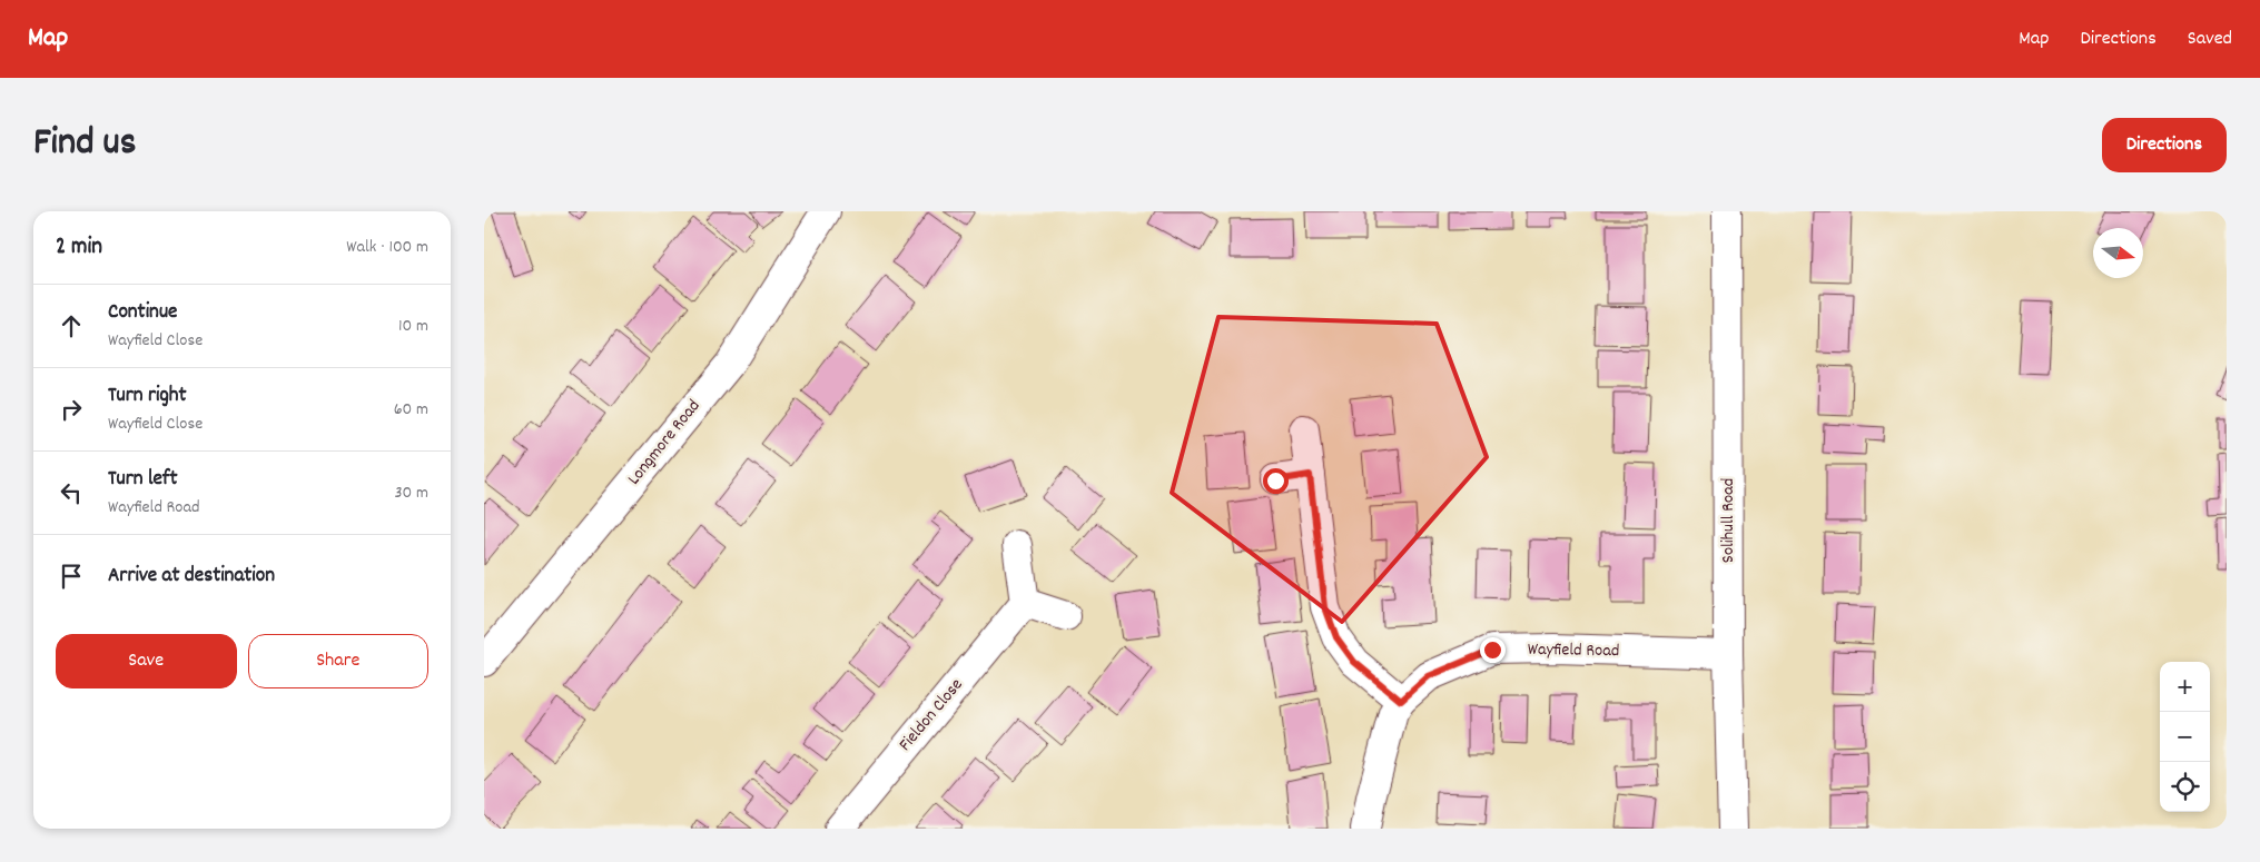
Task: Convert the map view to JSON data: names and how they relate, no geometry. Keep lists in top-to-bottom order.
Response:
{
  "streets": {
    "street": [
      "Longmore Road",
      "Solihull Road",
      "Wayfield Road",
      "Fieldon Close"
    ]
  },
  "crossings": [
    ["Solihull Road", "Wayfield Road"]
  ],
  "north": "right",
  "page": {
    "header": "Map",
    "nav": ["Map", "Directions", "Saved"],
    "title": "Find us",
    "buttons": [
      "Directions",
      ["Save", "Share"]
    ],
    "heading": ["2 min", "Walk · 100 m"],
    "list": [
      ["Continue", "Wayfield Close", "10 m"],
      ["Turn right", "Wayfield Close", "60 m"],
      ["Turn left", "Wayfield Road", "30 m"],
      "Arrive at destination"
    ],
    "map_buttons": ["+", "−"]
  }
}
